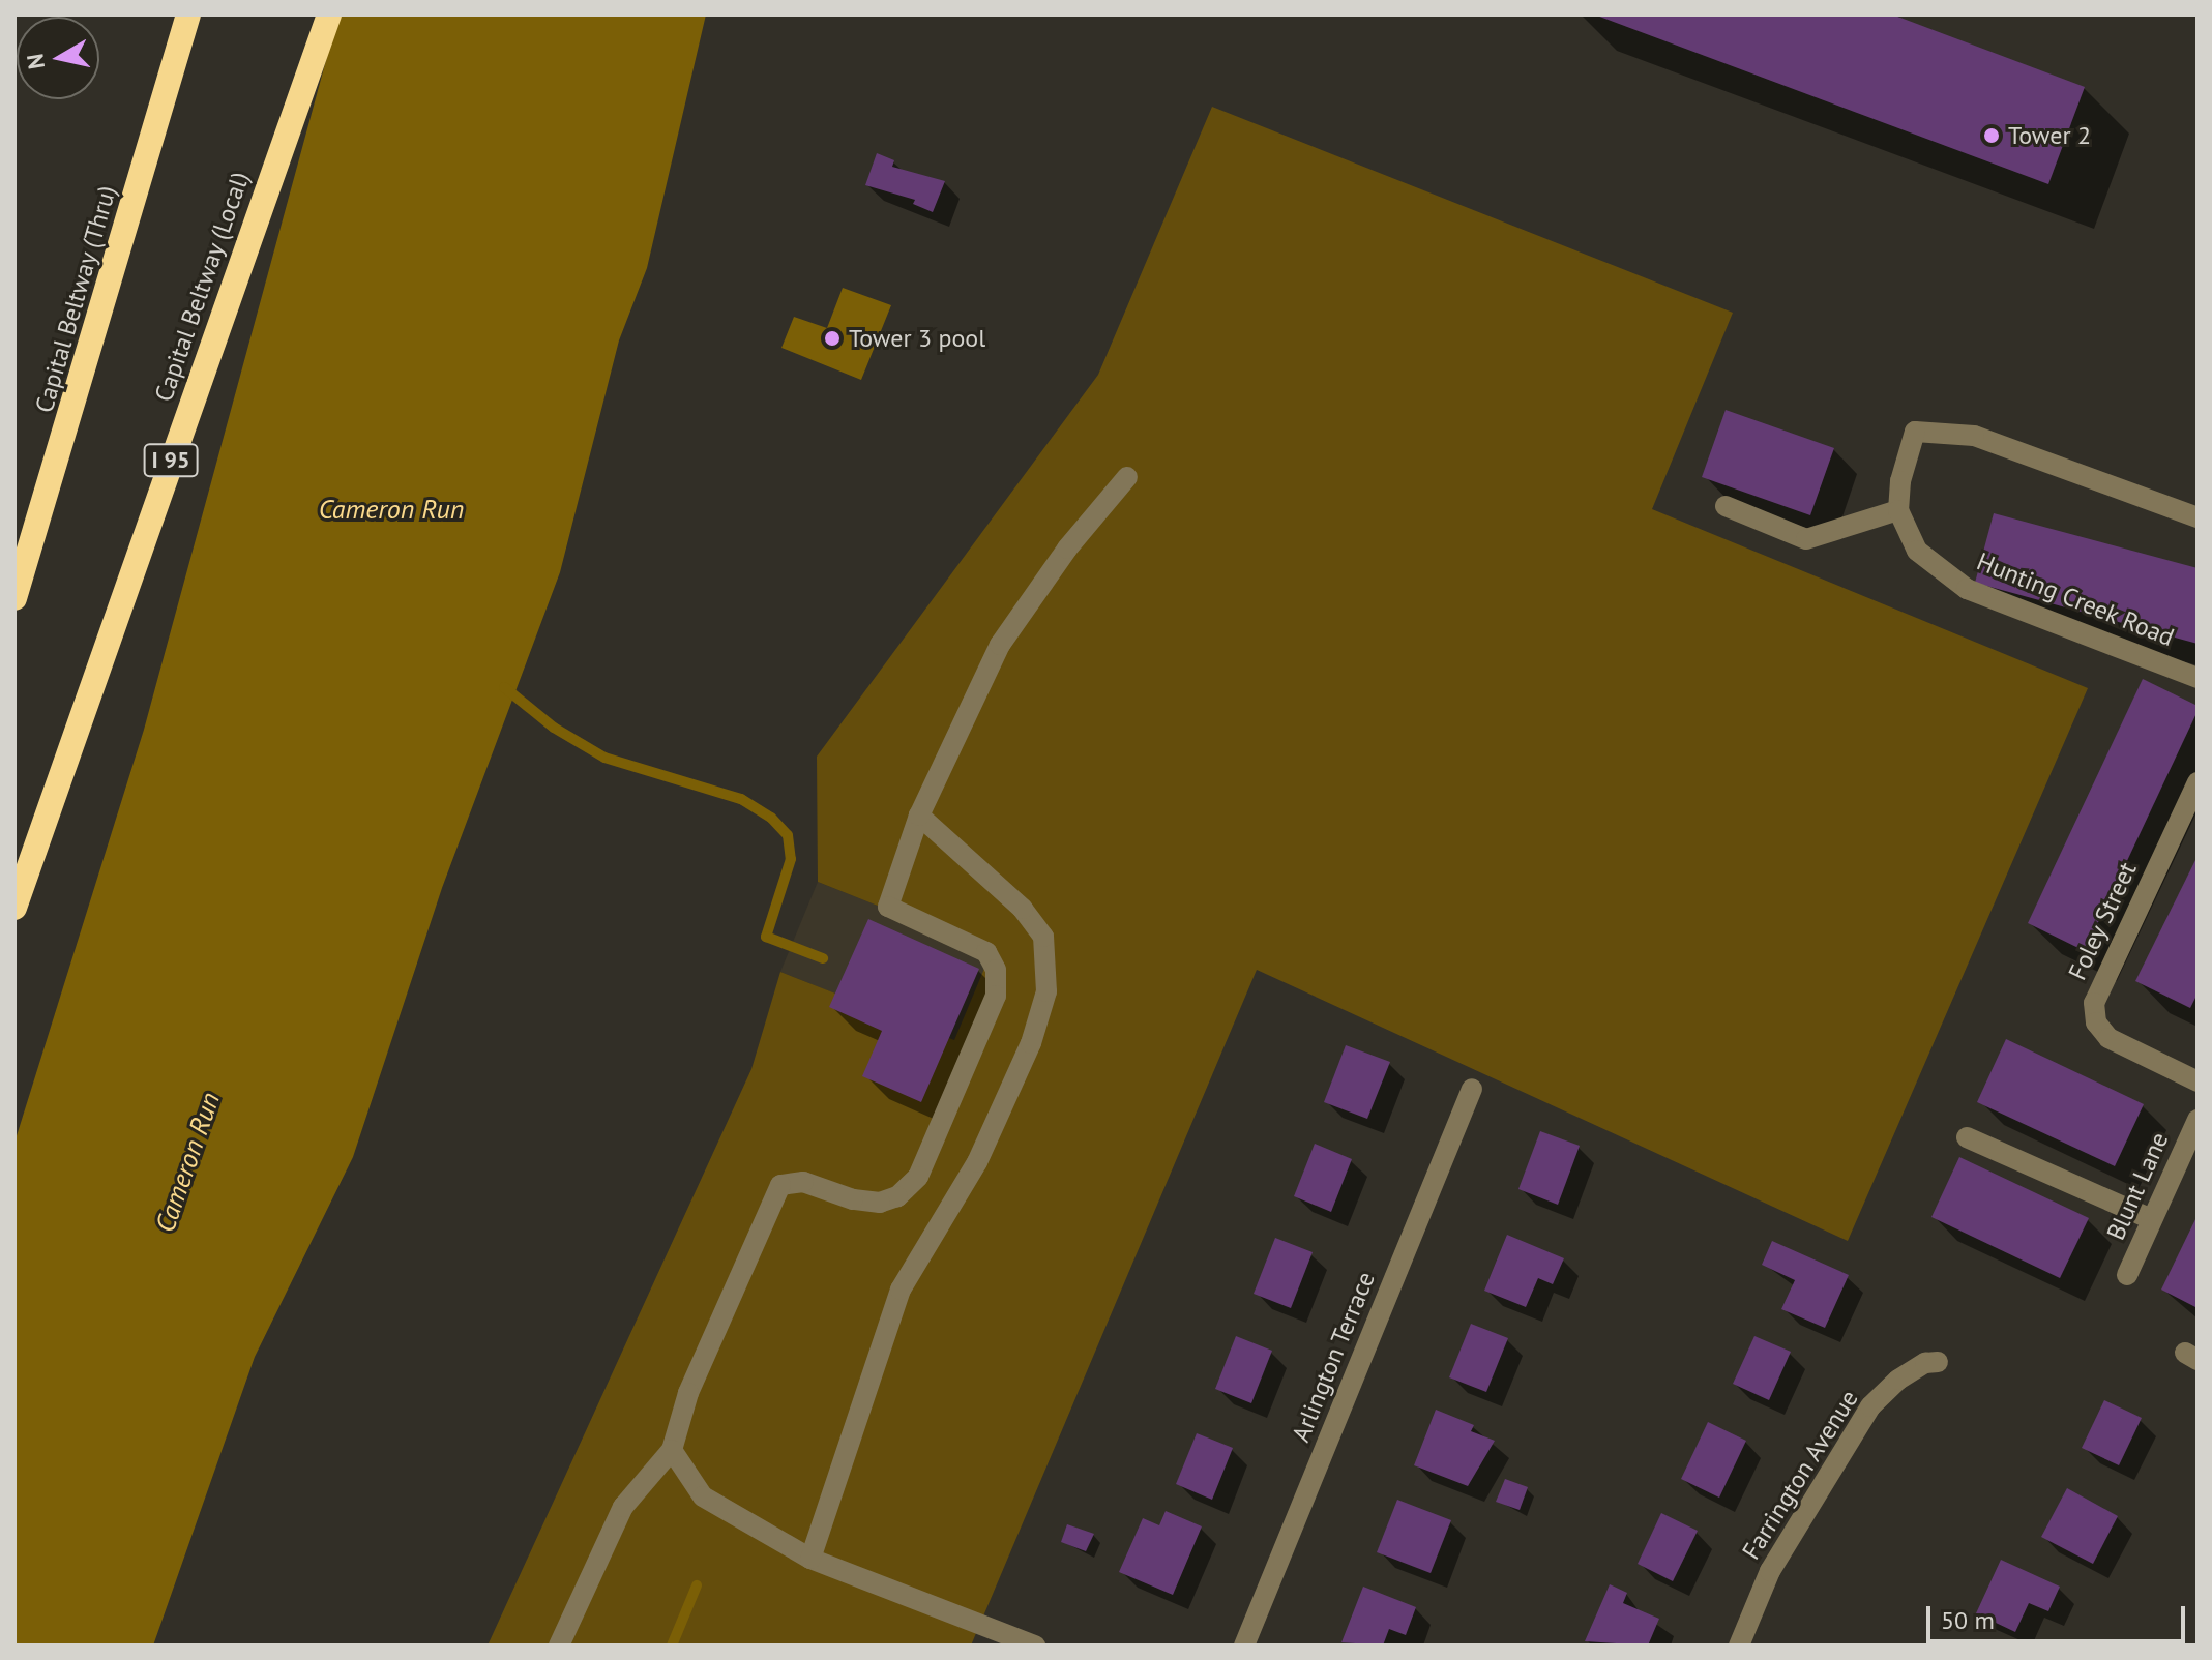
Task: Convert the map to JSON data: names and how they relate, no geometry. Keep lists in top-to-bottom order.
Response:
{
  "streets": {
    "highway": ["Capital Beltway (Local)", "Capital Beltway (Thru)", "I 95"],
    "street": [
      "Hunting Creek Road",
      "Foley Street",
      "Blunt Lane",
      "Arlington Terrace",
      "Farrington Avenue"
    ]
  },
  "water": ["Cameron Run"],
  "places": ["Tower 2", "Tower 3 pool"],
  "scale_bar": "50 m",
  "north": "left"
}
